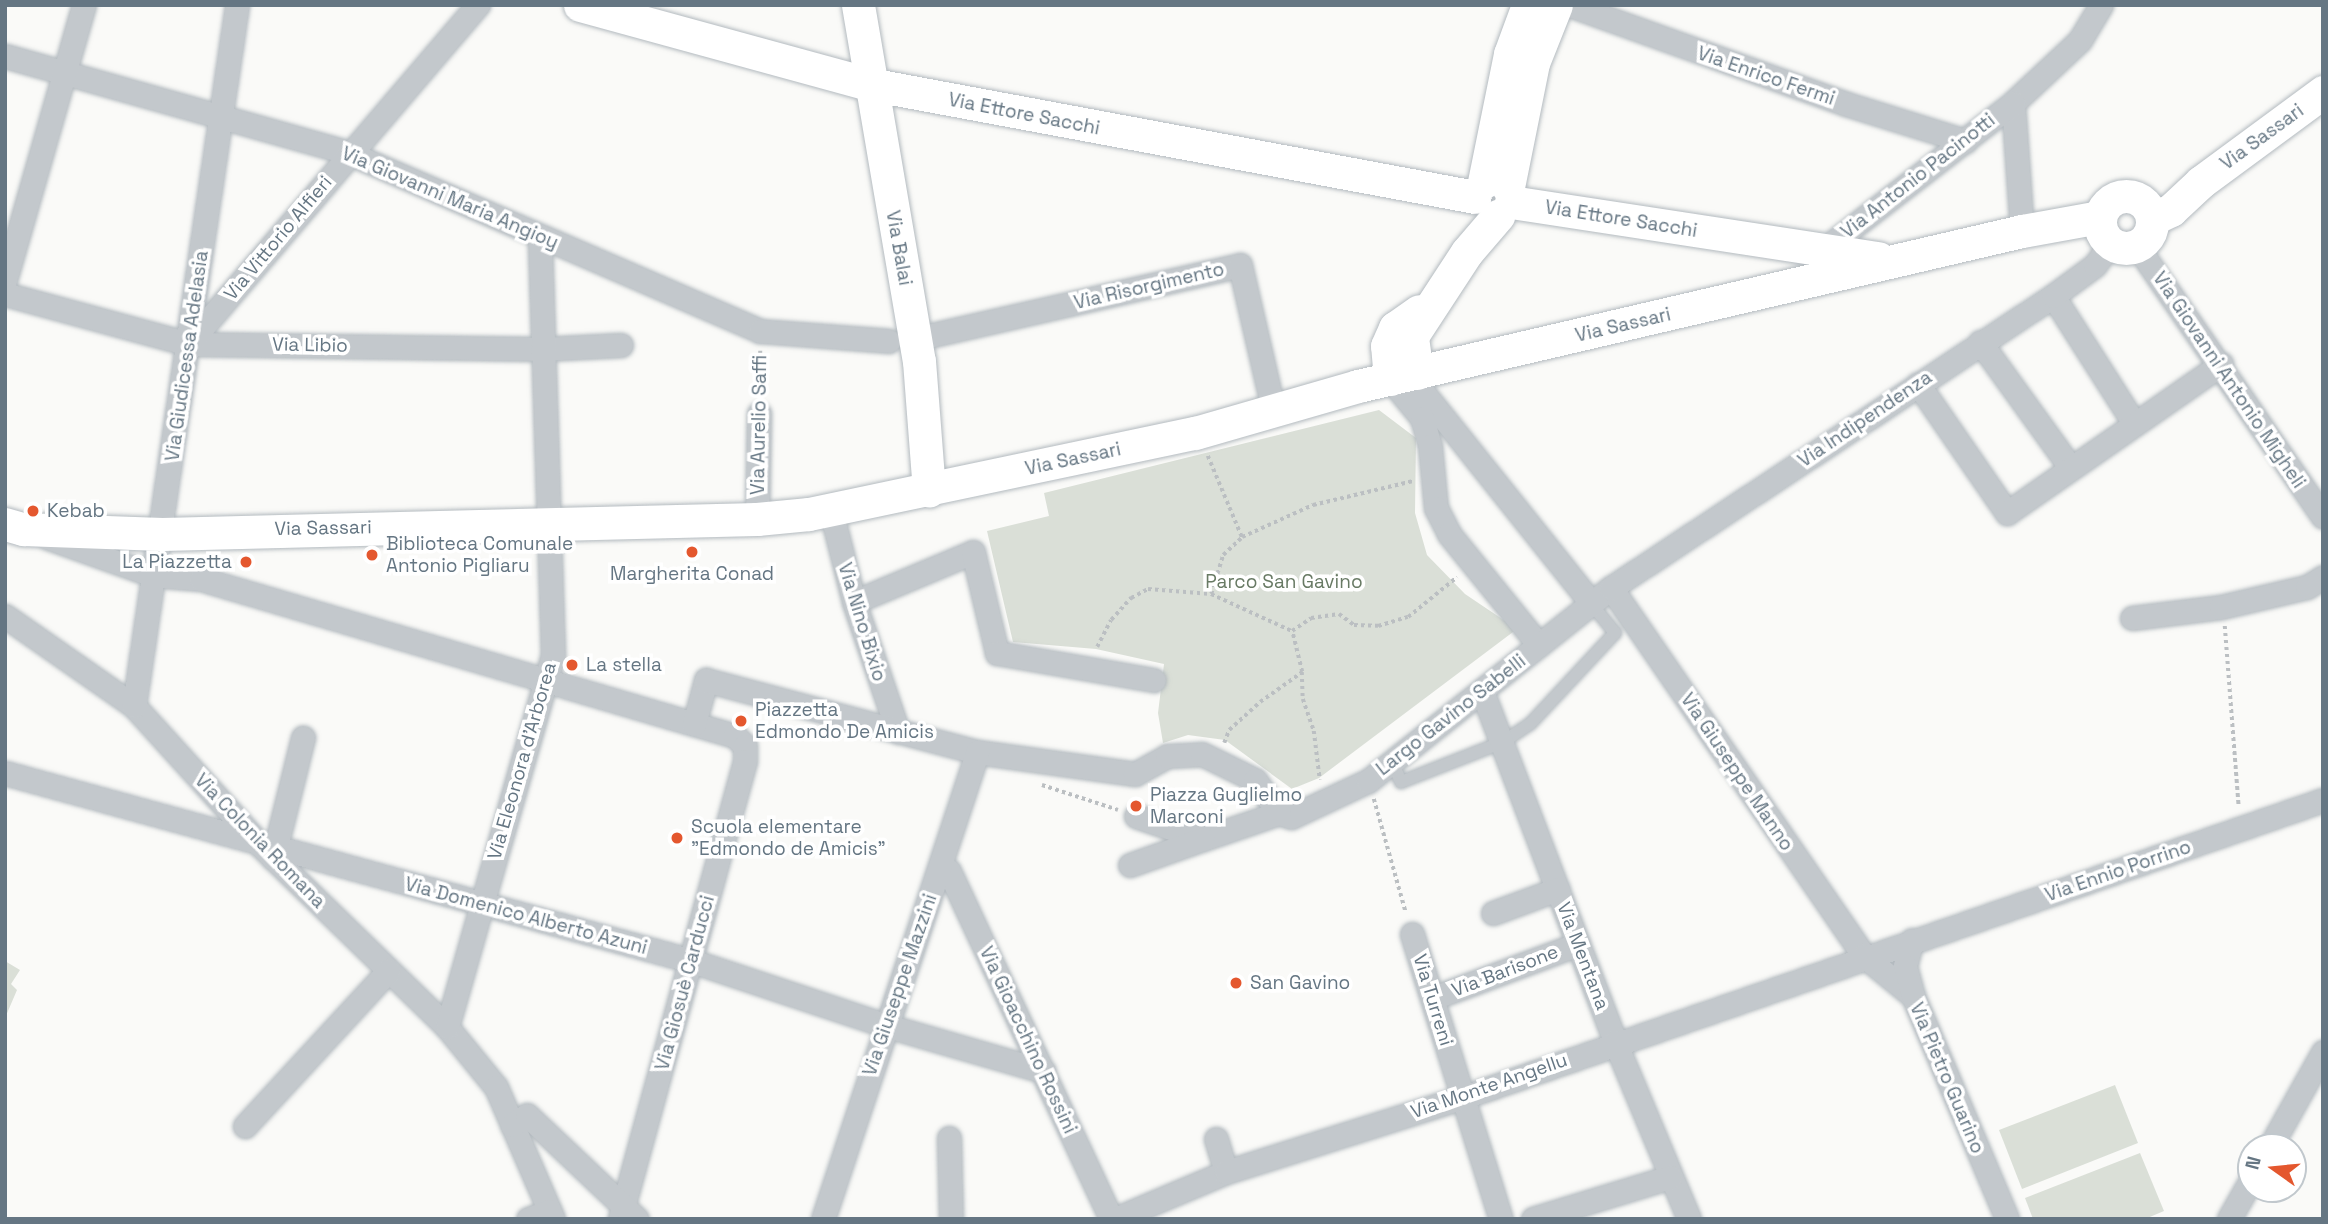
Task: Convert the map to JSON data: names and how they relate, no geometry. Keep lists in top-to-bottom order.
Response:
{
  "streets": {
    "street": [
      "Via Enrico Fermi",
      "Via Ettore Sacchi",
      "Via Sassari",
      "Via Antonio Pacinotti",
      "Via Giovanni Maria Angioy",
      "Via Vittorio Alfieri",
      "Via Balai",
      "Via Risorgimento",
      "Via Libio",
      "Via Giudicessa Adelasia",
      "Via Giovanni Antonio Migheli",
      "Via Indipendenza",
      "Via Aurelio Saffi",
      "Via Nino Bixio",
      "Largo Gavino Sabelli",
      "Via Eleonora d'Arborea",
      "Via Giuseppe Manno",
      "Via Colonia Romana",
      "Via Ennio Porrino",
      "Via Domenico Alberto Azuni",
      "Via Mentana",
      "Via Barisone",
      "Via Giosuè Carducci",
      "Via Giuseppe Mazzini",
      "Via Turreni",
      "Via Gioacchino Rossini",
      "Via Pietro Guarino",
      "Via Monte Angellu"
    ]
  },
  "crossings": [
    ["Via Enrico Fermi", "Via Antonio Pacinotti"],
    ["Via Ettore Sacchi", "Via Sassari"],
    ["Via Ettore Sacchi", "Via Antonio Pacinotti"],
    ["Via Ettore Sacchi", "Via Balai"],
    ["Via Sassari", "Via Antonio Pacinotti"],
    ["Via Sassari", "Via Balai"],
    ["Via Sassari", "Via Risorgimento"],
    ["Via Sassari", "Via Giudicessa Adelasia"],
    ["Via Sassari", "Via Giovanni Antonio Migheli"],
    ["Via Sassari", "Via Indipendenza"],
    ["Via Sassari", "Via Aurelio Saffi"],
    ["Via Sassari", "Via Nino Bixio"],
    ["Via Sassari", "Via Eleonora d'Arborea"],
    ["Via Giovanni Maria Angioy", "Via Vittorio Alfieri"],
    ["Via Giovanni Maria Angioy", "Via Balai"],
    ["Via Giovanni Maria Angioy", "Via Risorgimento"],
    ["Via Giovanni Maria Angioy", "Via Giudicessa Adelasia"],
    ["Via Giovanni Maria Angioy", "Via Aurelio Saffi"],
    ["Via Giovanni Maria Angioy", "Via Eleonora d'Arborea"],
    ["Via Vittorio Alfieri", "Via Giudicessa Adelasia"],
    ["Via Balai", "Via Risorgimento"],
    ["Via Libio", "Via Giudicessa Adelasia"],
    ["Via Libio", "Via Eleonora d'Arborea"],
    ["Via Giudicessa Adelasia", "Via Colonia Romana"],
    ["Via Giovanni Antonio Migheli", "Via Indipendenza"],
    ["Via Indipendenza", "Largo Gavino Sabelli"],
    ["Via Indipendenza", "Via Giuseppe Manno"],
    ["Largo Gavino Sabelli", "Via Giuseppe Manno"],
    ["Largo Gavino Sabelli", "Via Mentana"],
    ["Largo Gavino Sabelli", "Via Turreni"],
    ["Via Eleonora d'Arborea", "Via Colonia Romana"],
    ["Via Eleonora d'Arborea", "Via Domenico Alberto Azuni"],
    ["Via Giuseppe Manno", "Via Ennio Porrino"],
    ["Via Giuseppe Manno", "Via Pietro Guarino"],
    ["Via Giuseppe Manno", "Via Monte Angellu"],
    ["Via Colonia Romana", "Via Domenico Alberto Azuni"],
    ["Via Ennio Porrino", "Via Pietro Guarino"],
    ["Via Ennio Porrino", "Via Monte Angellu"],
    ["Via Domenico Alberto Azuni", "Via Giosuè Carducci"],
    ["Via Domenico Alberto Azuni", "Via Giuseppe Mazzini"],
    ["Via Domenico Alberto Azuni", "Via Gioacchino Rossini"],
    ["Via Mentana", "Via Barisone"],
    ["Via Mentana", "Via Monte Angellu"],
    ["Via Barisone", "Via Turreni"],
    ["Via Giuseppe Mazzini", "Via Gioacchino Rossini"],
    ["Via Turreni", "Via Monte Angellu"],
    ["Via Gioacchino Rossini", "Via Monte Angellu"],
    ["Via Pietro Guarino", "Via Monte Angellu"]
  ],
  "parks": ["Parco San Gavino"],
  "places": [
    "Kebab",
    "Margherita Conad",
    "Biblioteca Comunale Antonio Pigliaru",
    "La Piazzetta",
    "La stella",
    "Piazzetta Edmondo De Amicis",
    "Piazza Guglielmo Marconi",
    "Scuola elementare \"Edmondo de Amicis\"",
    "San Gavino"
  ],
  "north": "left"
}
